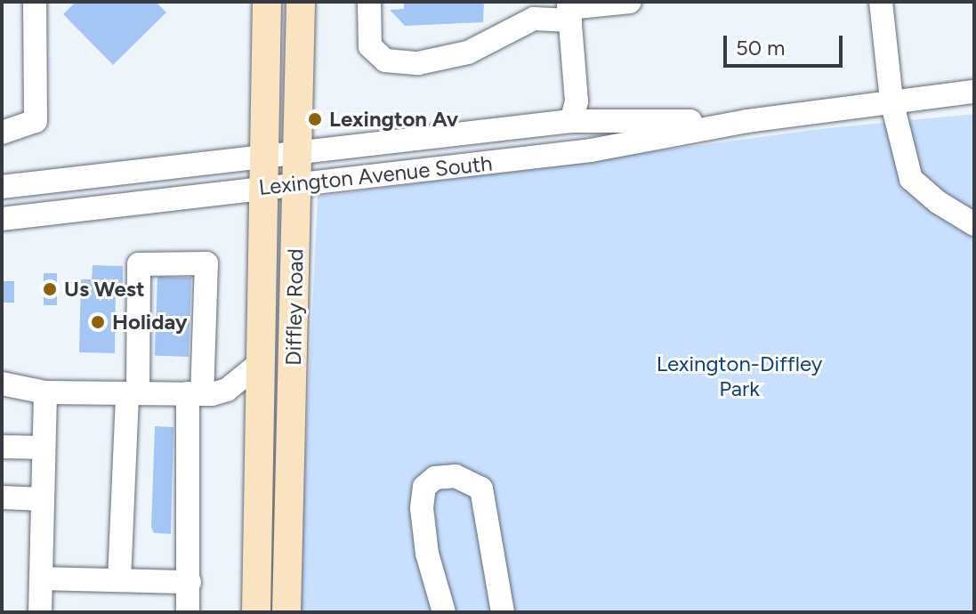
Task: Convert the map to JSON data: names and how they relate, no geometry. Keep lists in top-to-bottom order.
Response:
{
  "streets": {
    "main road": ["Diffley Road"],
    "street": ["Lexington Avenue South"]
  },
  "crossings": [
    ["Lexington Avenue South", "Diffley Road"]
  ],
  "parks": ["Lexington-Diffley Park"],
  "places": ["Lexington Av", "Us West", "Holiday"],
  "scale_bar": "50 m"
}
